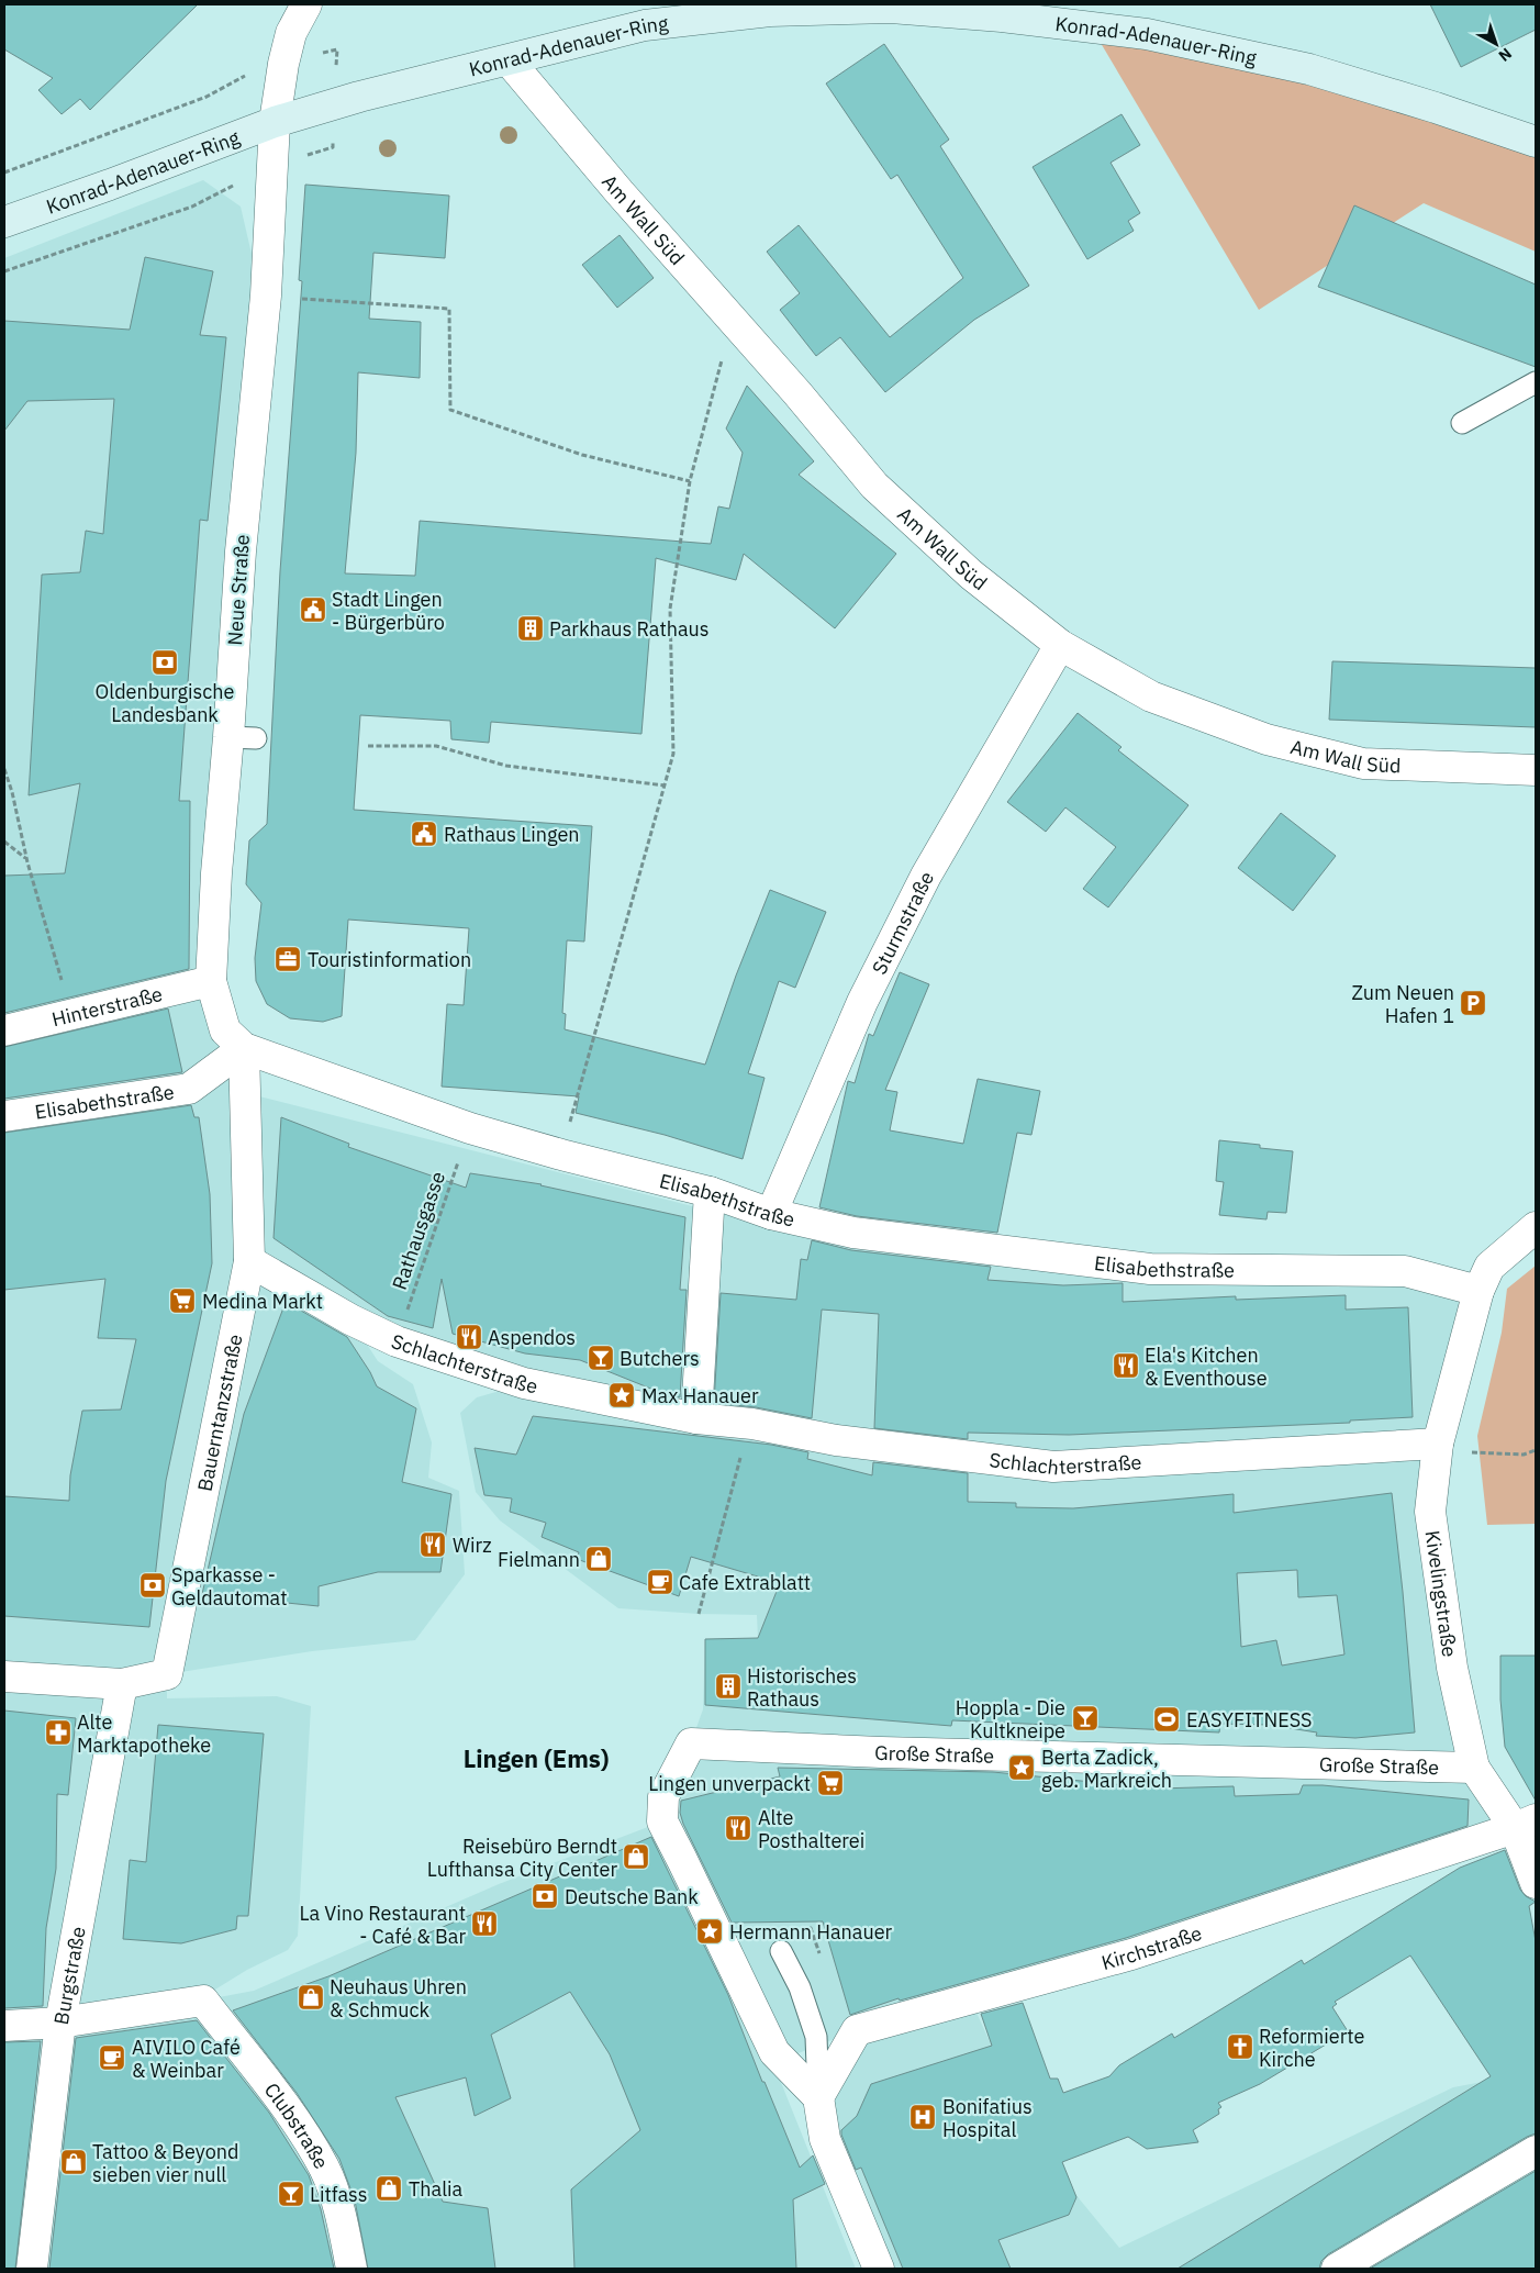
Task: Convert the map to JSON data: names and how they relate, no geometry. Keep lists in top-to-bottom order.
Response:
{
  "streets": {
    "main road": ["Konrad-Adenauer-Ring"],
    "street": [
      "Am Wall Süd",
      "Neue Straße",
      "Sturmstraße",
      "Hinterstraße",
      "Elisabethstraße",
      "Schlachterstraße",
      "Bauerntanzstraße",
      "Kivelingstraße",
      "Große Straße",
      "Kirchstraße",
      "Burgstraße",
      "Clubstraße"
    ],
    "path": ["Rathausgasse"]
  },
  "crossings": [
    ["Konrad-Adenauer-Ring", "Am Wall Süd"],
    ["Konrad-Adenauer-Ring", "Neue Straße"],
    ["Am Wall Süd", "Sturmstraße"],
    ["Neue Straße", "Hinterstraße"],
    ["Neue Straße", "Elisabethstraße"],
    ["Neue Straße", "Bauerntanzstraße"],
    ["Sturmstraße", "Elisabethstraße"],
    ["Elisabethstraße", "Rathausgasse"],
    ["Elisabethstraße", "Bauerntanzstraße"],
    ["Elisabethstraße", "Kivelingstraße"],
    ["Rathausgasse", "Schlachterstraße"],
    ["Schlachterstraße", "Bauerntanzstraße"],
    ["Schlachterstraße", "Kivelingstraße"],
    ["Bauerntanzstraße", "Burgstraße"],
    ["Kivelingstraße", "Große Straße"],
    ["Kivelingstraße", "Kirchstraße"],
    ["Große Straße", "Kirchstraße"],
    ["Burgstraße", "Clubstraße"]
  ],
  "districts": ["Lingen (Ems)"],
  "places": {
    "public building": ["Stadt Lingen - Bürgerbüro", "Rathaus Lingen"],
    "building": ["Parkhaus Rathaus", "Historisches Rathaus"],
    "bank": ["Oldenburgische Landesbank", "Sparkasse - Geldautomat", "Deutsche Bank"],
    "office": ["Touristinformation"],
    "parking": ["Zum Neuen Hafen 1"],
    "supermarket": ["Medina Markt", "Lingen unverpackt"],
    "restaurant": [
      "Aspendos",
      "Ela's Kitchen & Eventhouse",
      "Wirz",
      "Alte Posthalterei",
      "La Vino Restaurant - Café & Bar"
    ],
    "bar": ["Butchers", "Hoppla - Die Kultkneipe", "Litfass"],
    "place": ["Max Hanauer", "Berta Zadick, geb. Markreich", "Hermann Hanauer"],
    "shop": [
      "Fielmann",
      "Reisebüro Berndt Lufthansa City Center",
      "Neuhaus Uhren & Schmuck",
      "Tattoo & Beyond sieben vier null",
      "Thalia"
    ],
    "cafe": ["Cafe Extrablatt", "AIVILO Café & Weinbar"],
    "sports": ["EASYFITNESS"],
    "pharmacy": ["Alte Marktapotheke"],
    "church": ["Reformierte Kirche"],
    "hospital": ["Bonifatius Hospital"]
  },
  "north": "bottom right"
}
